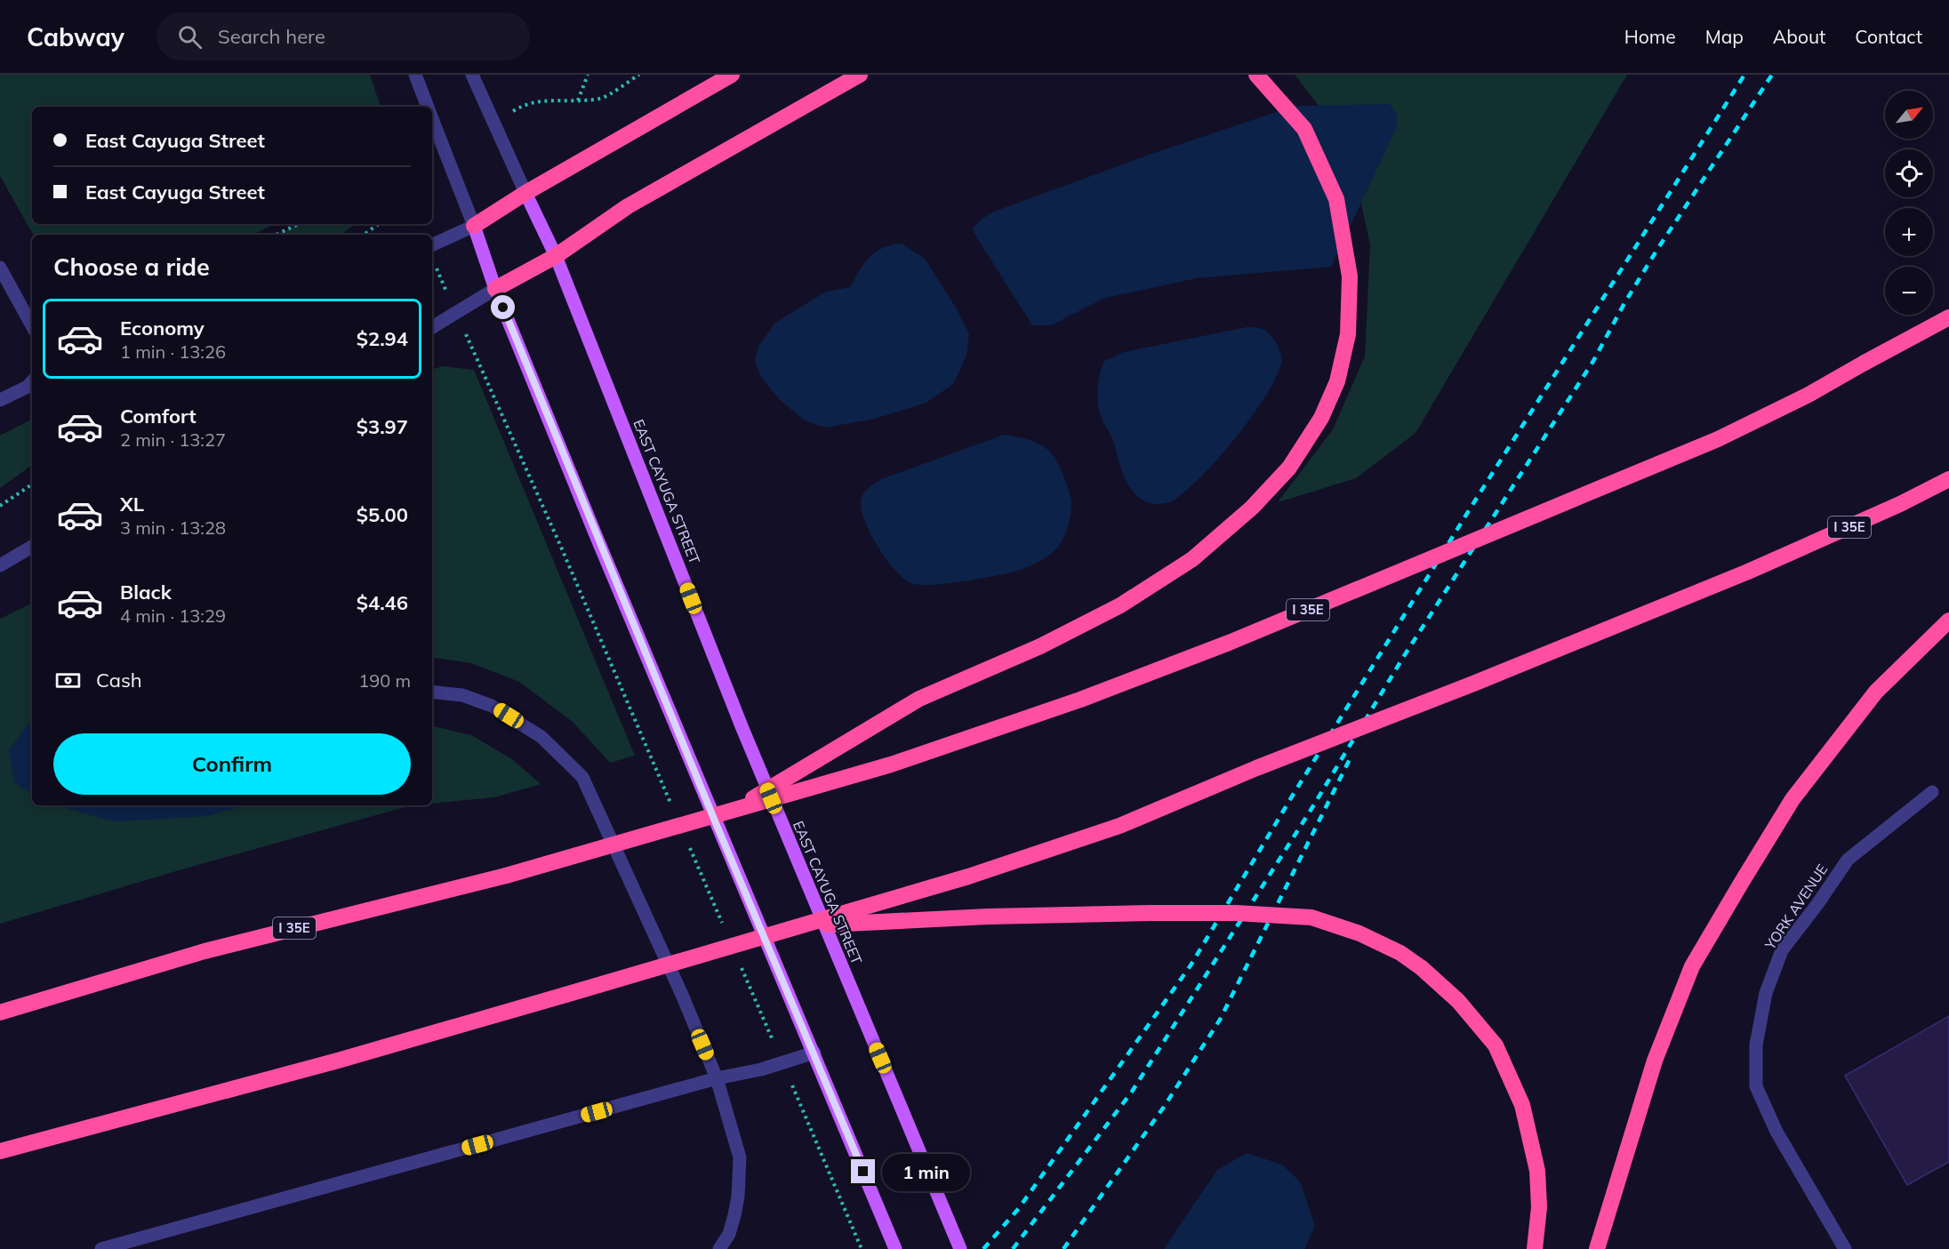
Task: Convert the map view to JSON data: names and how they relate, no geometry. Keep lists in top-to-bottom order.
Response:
{
  "streets": {
    "highway": ["I 35E"],
    "main road": ["EAST CAYUGA STREET"],
    "street": ["YORK AVENUE"]
  },
  "north": "top right",
  "page": {
    "header": "Cabway",
    "search": "Search here",
    "nav": [
      "Home",
      "Map",
      "About",
      "Contact"
    ],
    "map_buttons": ["+", "−"],
    "banner": ["East Cayuga Street", "East Cayuga Street"],
    "heading": "Choose a ride",
    "list": [
      {
        "name": "Economy",
        "note": "1 min · 13:26",
        "value": "$2.94"
      },
      {
        "name": "Comfort",
        "note": "2 min · 13:27",
        "value": "$3.97"
      },
      {
        "name": "XL",
        "note": "3 min · 13:28",
        "value": "$5.00"
      },
      {
        "name": "Black",
        "note": "4 min · 13:29",
        "value": "$4.46"
      }
    ],
    "pay": ["Cash", "190 m"],
    "buttons": "Confirm",
    "bubble": "1 min"
  }
}
